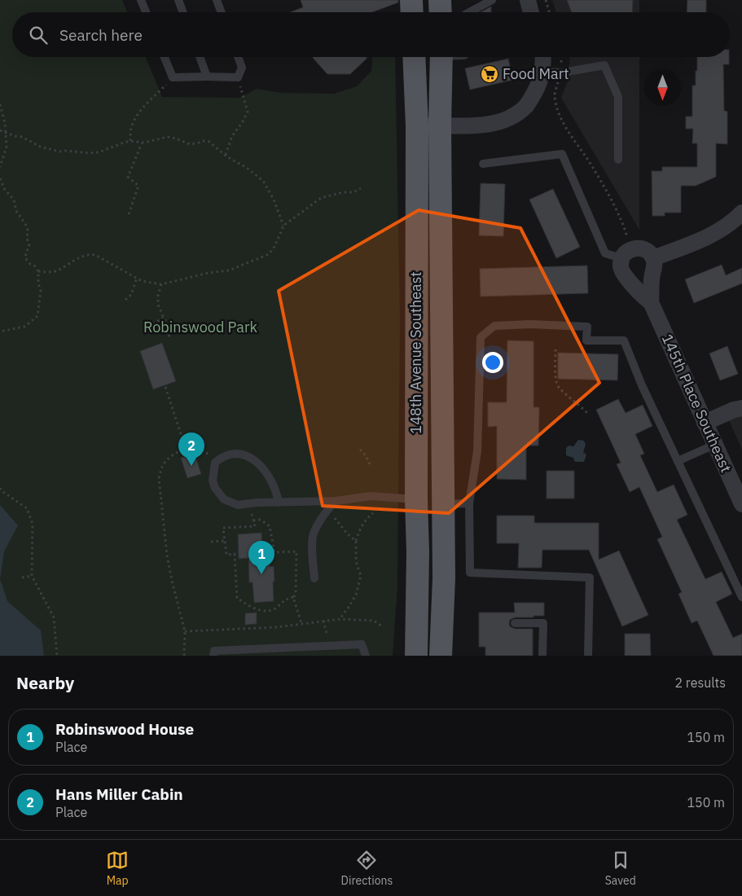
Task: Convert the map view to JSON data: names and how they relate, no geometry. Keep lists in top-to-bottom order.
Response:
{
  "streets": {
    "main road": ["148th Avenue Southeast"],
    "street": ["145th Place Southeast"]
  },
  "parks": ["Robinswood Park"],
  "places": {
    "supermarket": ["Food Mart"]
  },
  "north": "bottom",
  "page": {
    "search": "Search here",
    "pins": ["2", "1"],
    "heading": ["Nearby", "2 results"],
    "list": [
      {
        "mark": "1",
        "name": "Robinswood House",
        "note": "Place",
        "value": "150 m"
      },
      {
        "mark": "2",
        "name": "Hans Miller Cabin",
        "note": "Place",
        "value": "150 m"
      }
    ],
    "nav": ["Map", "Directions", "Saved"]
  }
}
